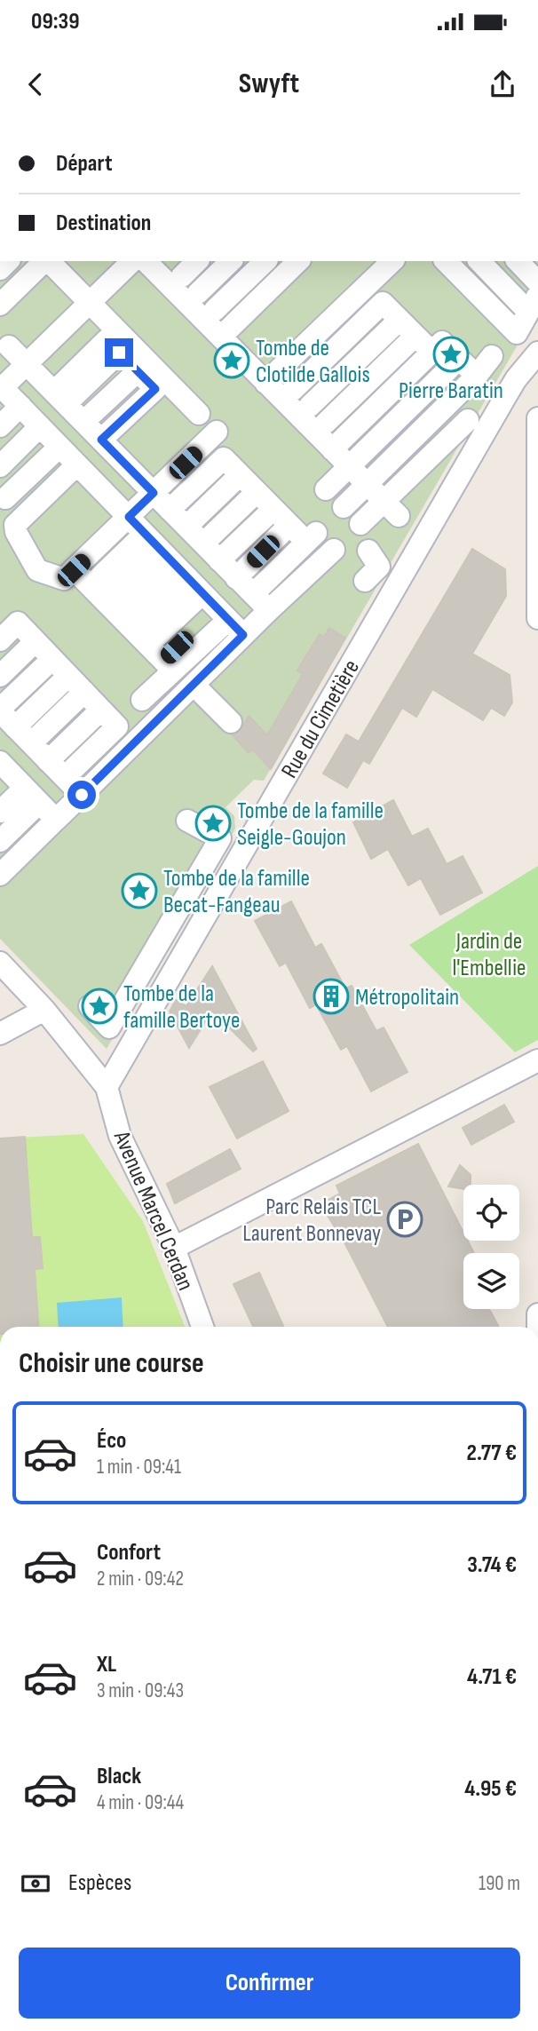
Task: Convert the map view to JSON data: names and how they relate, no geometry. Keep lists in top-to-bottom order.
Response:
{
  "streets": {
    "street": ["Rue du Cimetière", "Avenue Marcel Cerdan"]
  },
  "crossings": [
    ["Rue du Cimetière", "Avenue Marcel Cerdan"]
  ],
  "parks": ["Jardin de l'Embellie"],
  "places": {
    "place": [
      "Pierre Baratin",
      "Tombe de Clotilde Gallois",
      "Tombe de la famille Seigle-Goujon",
      "Tombe de la famille Becat-Fangeau",
      "Tombe de la famille Bertoye"
    ],
    "building": ["Métropolitain"],
    "parking": ["Parc Relais TCL Laurent Bonnevay"]
  },
  "page": {
    "status": "09:39",
    "header": "Swyft",
    "banner": ["Départ", "Destination"],
    "heading": "Choisir une course",
    "list": [
      {
        "name": "Éco",
        "note": "1 min · 09:41",
        "value": "2.77 €"
      },
      {
        "name": "Confort",
        "note": "2 min · 09:42",
        "value": "3.74 €"
      },
      {
        "name": "XL",
        "note": "3 min · 09:43",
        "value": "4.71 €"
      },
      {
        "name": "Black",
        "note": "4 min · 09:44",
        "value": "4.95 €"
      }
    ],
    "pay": ["Espèces", "190 m"],
    "buttons": "Confirmer"
  }
}
